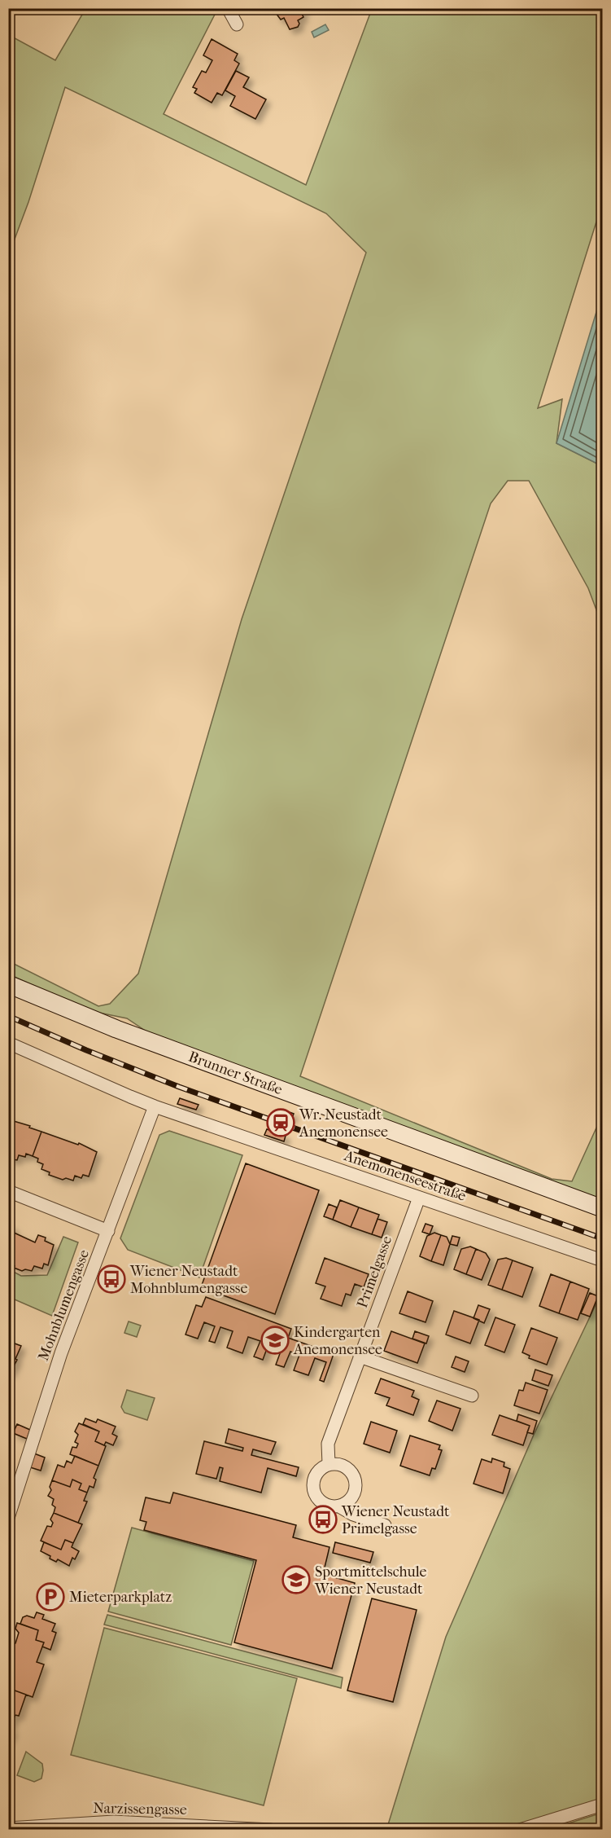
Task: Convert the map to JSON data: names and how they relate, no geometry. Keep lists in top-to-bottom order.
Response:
{
  "streets": {
    "main road": ["Brunner Straße"],
    "street": [
      "Anemonenseestraße",
      "Primelgasse",
      "Mohnblumengasse",
      "Narzissengasse"
    ]
  },
  "crossings": [
    ["Anemonenseestraße", "Primelgasse"],
    ["Anemonenseestraße", "Mohnblumengasse"]
  ],
  "places": {
    "station": ["Wr. Neustadt Anemonensee"],
    "bus stop": ["Wiener Neustadt Mohnblumengasse", "Wiener Neustadt Primelgasse"],
    "school or university": ["Kindergarten Anemonensee", "Sportmittelschule Wiener Neustadt"],
    "parking": ["Mieterparkplatz"]
  }
}
